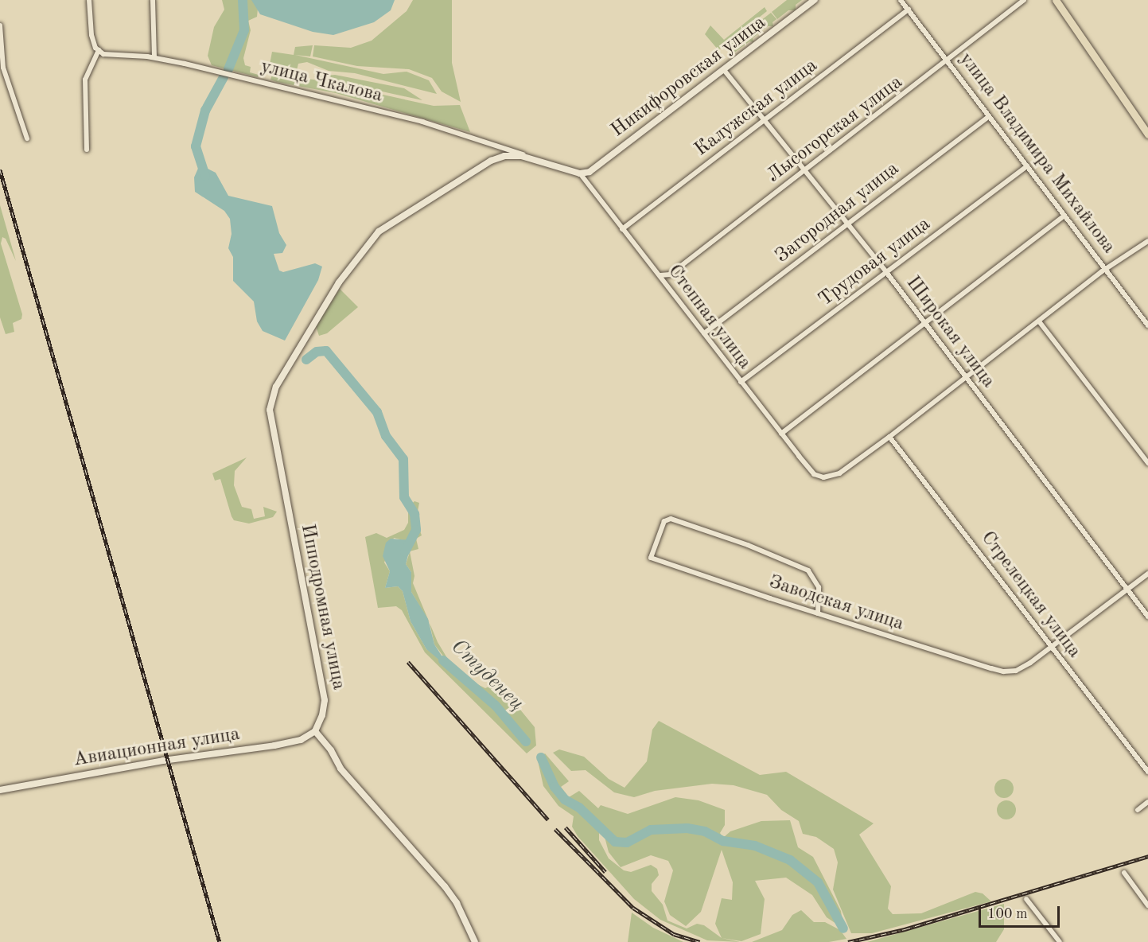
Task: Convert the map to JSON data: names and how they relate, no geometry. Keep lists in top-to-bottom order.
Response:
{
  "streets": {
    "main road": ["Никифоровская улица", "Ипподромная улица", "Авиационная улица"],
    "street": [
      "улица Чкалова",
      "Калужская улица",
      "Лысогорская улица",
      "улица Владимира Михайлова",
      "Загородная улица",
      "Трудовая улица",
      "Степная улица",
      "Широкая улица",
      "Стрелецкая улица",
      "Заводская улица"
    ]
  },
  "crossings": [
    ["Никифоровская улица", "Степная улица"],
    ["Никифоровская улица", "Широкая улица"],
    ["улица Чкалова", "Ипподромная улица"],
    ["Калужская улица", "улица Владимира Михайлова"],
    ["Калужская улица", "Степная улица"],
    ["Калужская улица", "Широкая улица"],
    ["Лысогорская улица", "улица Владимира Михайлова"],
    ["Лысогорская улица", "Степная улица"],
    ["Лысогорская улица", "Широкая улица"],
    ["улица Владимира Михайлова", "Загородная улица"],
    ["улица Владимира Михайлова", "Трудовая улица"],
    ["Загородная улица", "Степная улица"],
    ["Загородная улица", "Широкая улица"],
    ["Трудовая улица", "Степная улица"],
    ["Трудовая улица", "Широкая улица"],
    ["Степная улица", "Стрелецкая улица"],
    ["Стрелецкая улица", "Заводская улица"],
    ["Ипподромная улица", "Авиационная улица"]
  ],
  "water": ["Студенец"],
  "scale_bar": "100 m"
}
